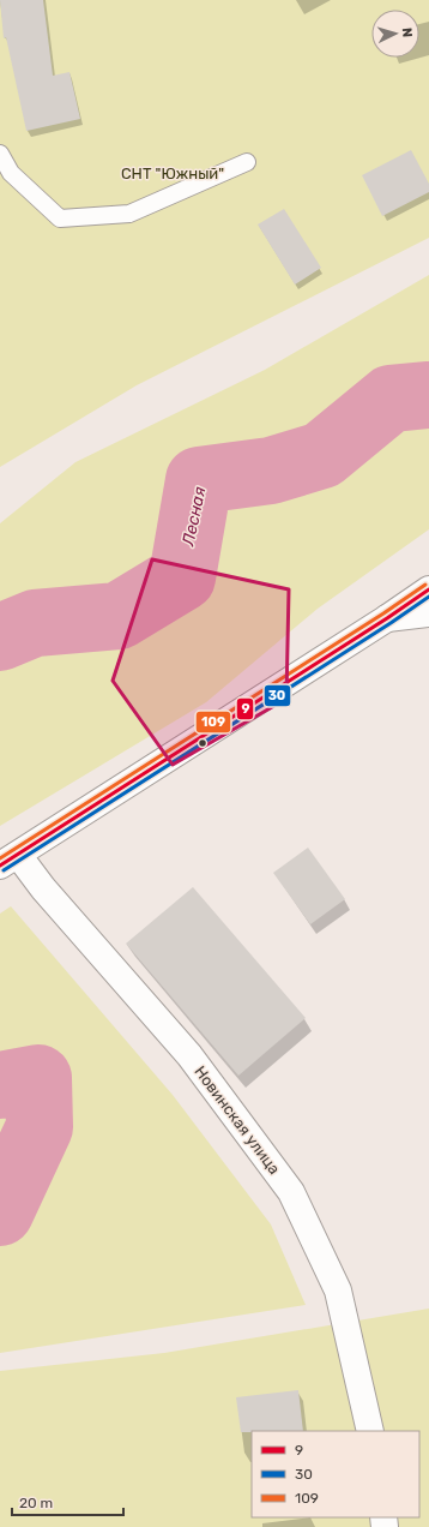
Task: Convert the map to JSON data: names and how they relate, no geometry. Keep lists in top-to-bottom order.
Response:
{
  "streets": {
    "street": ["Новинская улица"]
  },
  "water": ["Лесная"],
  "parks": ["СНТ \"Южный\""],
  "lines": ["transit line 109", "transit line 9", "transit line 30"],
  "legend": ["9", "30", "109"],
  "scale_bar": "20 m",
  "north": "right"
}
